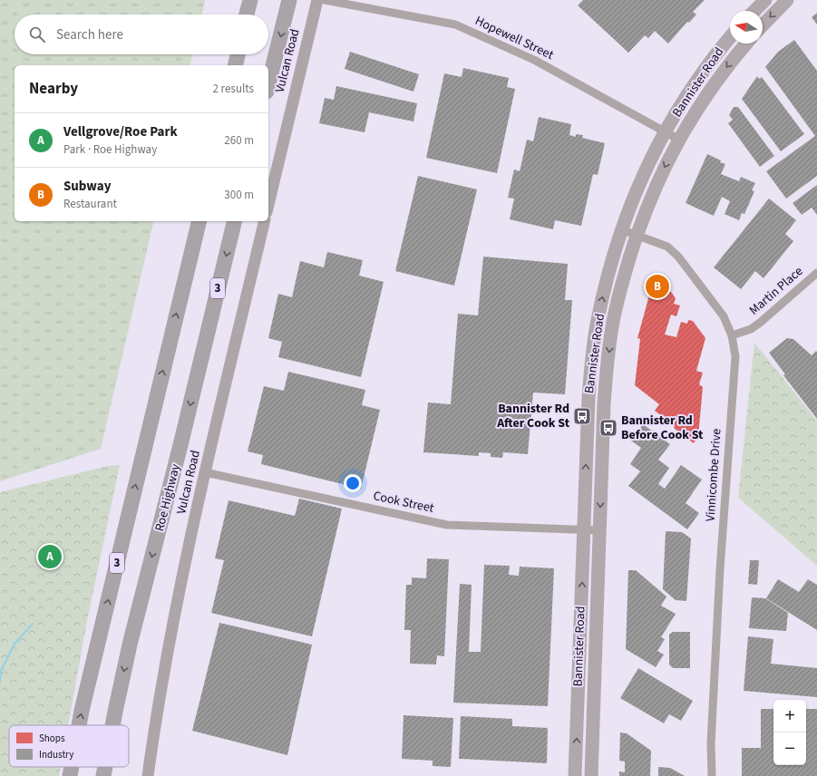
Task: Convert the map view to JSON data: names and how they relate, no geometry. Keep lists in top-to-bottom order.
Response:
{
  "streets": {
    "highway": ["3", "Roe Highway"],
    "main road": ["Bannister Road"],
    "street": [
      "Hopewell Street",
      "Vulcan Road",
      "Martin Place",
      "Vinnicombe Drive",
      "Cook Street"
    ]
  },
  "crossings": [
    ["Hopewell Street", "Bannister Road"],
    ["Vulcan Road", "Cook Street"],
    ["Bannister Road", "Vinnicombe Drive"],
    ["Bannister Road", "Cook Street"],
    ["Martin Place", "Vinnicombe Drive"]
  ],
  "places": {
    "bus stop": ["Bannister Rd After Cook St", "Bannister Rd Before Cook St"]
  },
  "legend": ["Shops", "Industry"],
  "north": "left",
  "page": {
    "search": "Search here",
    "heading": ["Nearby", "2 results"],
    "list": [
      {
        "mark": "A",
        "name": "Vellgrove/Roe Park",
        "note": "Park · Roe Highway",
        "value": "260 m"
      },
      {
        "mark": "B",
        "name": "Subway",
        "note": "Restaurant",
        "value": "300 m"
      }
    ],
    "pins": ["B", "A"],
    "map_buttons": ["+", "−"]
  }
}
